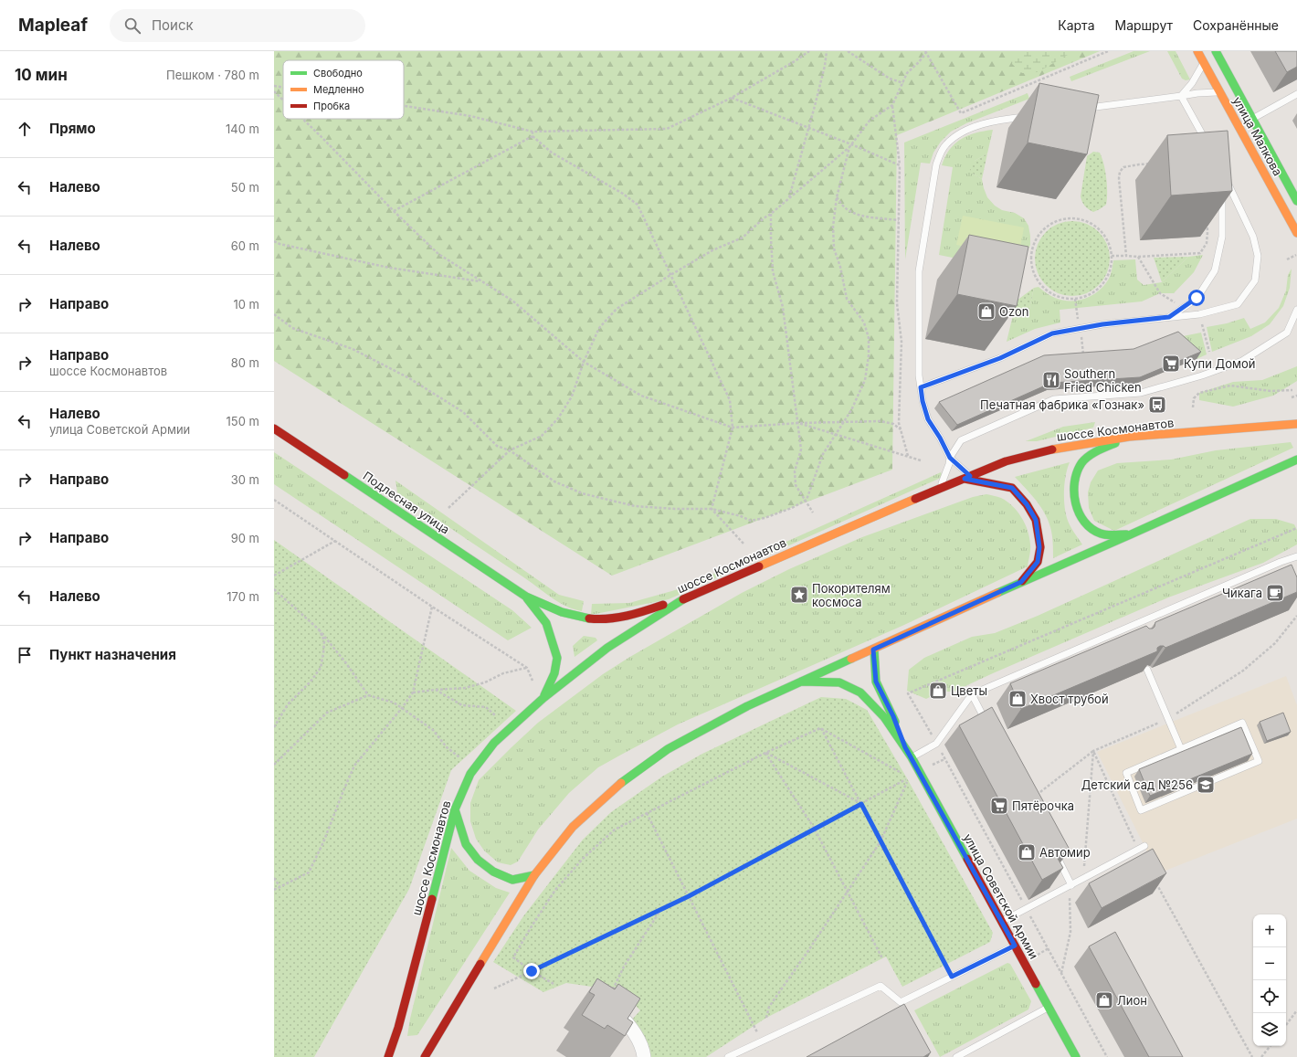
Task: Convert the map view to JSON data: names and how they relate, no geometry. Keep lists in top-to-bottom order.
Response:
{
  "streets": {
    "main road": [
      "улица Малкова",
      "шоссе Космонавтов",
      "Подлесная улица",
      "улица Советской Армии"
    ]
  },
  "places": {
    "shop": [
      "Ozon",
      "Цветы",
      "Хвост трубой",
      "Автомир",
      "Лион"
    ],
    "supermarket": ["Купи Домой", "Пятёрочка"],
    "restaurant": ["Southern Fried Chicken"],
    "bus stop": ["Печатная фабрика «Гознак»"],
    "cafe": ["Чикага"],
    "place": ["Покорителям космоса"],
    "school or university": ["Детский сад №256"]
  },
  "legend": ["Свободно", "Медленно", "Пробка"],
  "page": {
    "header": "Mapleaf",
    "search": "Поиск",
    "nav": ["Карта", "Маршрут", "Сохранённые"],
    "heading": ["10 мин", "Пешком · 780 m"],
    "list": [
      ["Прямо", "140 m"],
      ["Налево", "50 m"],
      ["Налево", "60 m"],
      ["Направо", "10 m"],
      ["Направо", "шоссе Космонавтов", "80 m"],
      ["Налево", "улица Советской Армии", "150 m"],
      ["Направо", "30 m"],
      ["Направо", "90 m"],
      ["Налево", "170 m"],
      "Пункт назначения"
    ],
    "map_buttons": ["+", "−"]
  }
}
